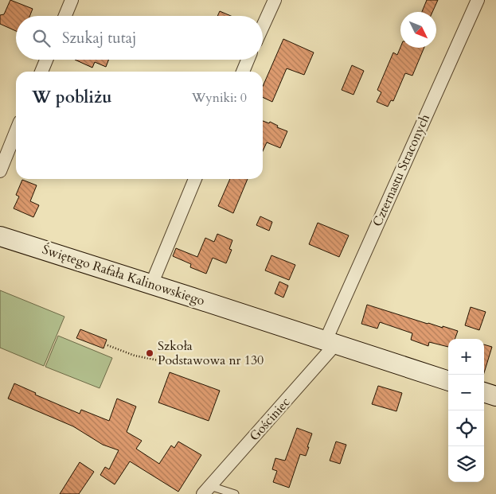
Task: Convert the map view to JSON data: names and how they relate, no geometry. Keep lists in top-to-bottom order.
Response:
{
  "streets": {
    "street": ["Czternastu Straconych", "Świętego Rafała Kalinowskiego", "Gościniec"]
  },
  "crossings": [
    ["Czternastu Straconych", "Świętego Rafała Kalinowskiego"],
    ["Czternastu Straconych", "Gościniec"],
    ["Świętego Rafała Kalinowskiego", "Gościniec"]
  ],
  "places": ["Szkoła Podstawowa nr 130"],
  "north": "bottom right",
  "page": {
    "search": "Szukaj tutaj",
    "heading": ["W pobliżu", "Wyniki: 0"],
    "map_buttons": ["+", "−"]
  }
}
